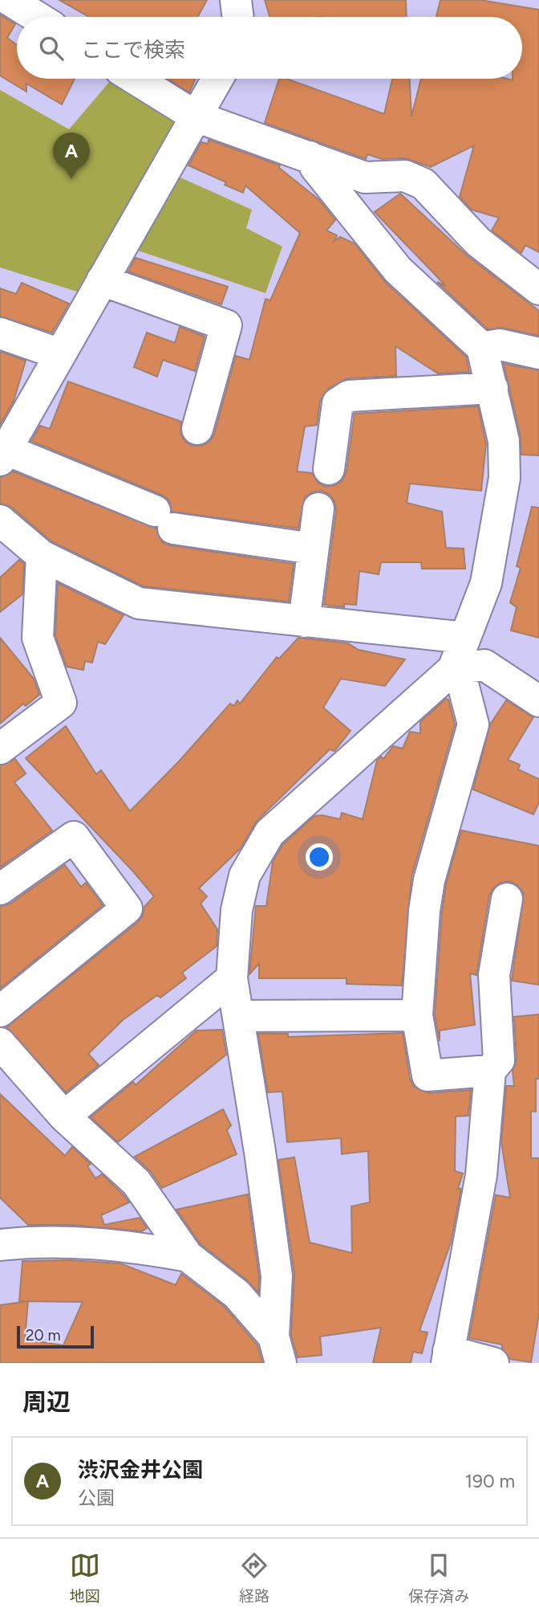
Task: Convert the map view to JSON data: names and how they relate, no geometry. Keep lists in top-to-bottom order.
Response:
{
  "scale_bar": "20 m",
  "page": {
    "search": "ここで検索",
    "pins": "A",
    "scale": "20 m",
    "heading": "周辺",
    "list": [
      {
        "mark": "A",
        "name": "渋沢金井公園",
        "note": "公園",
        "value": "190 m"
      }
    ],
    "nav": ["地図", "経路", "保存済み"]
  }
}
